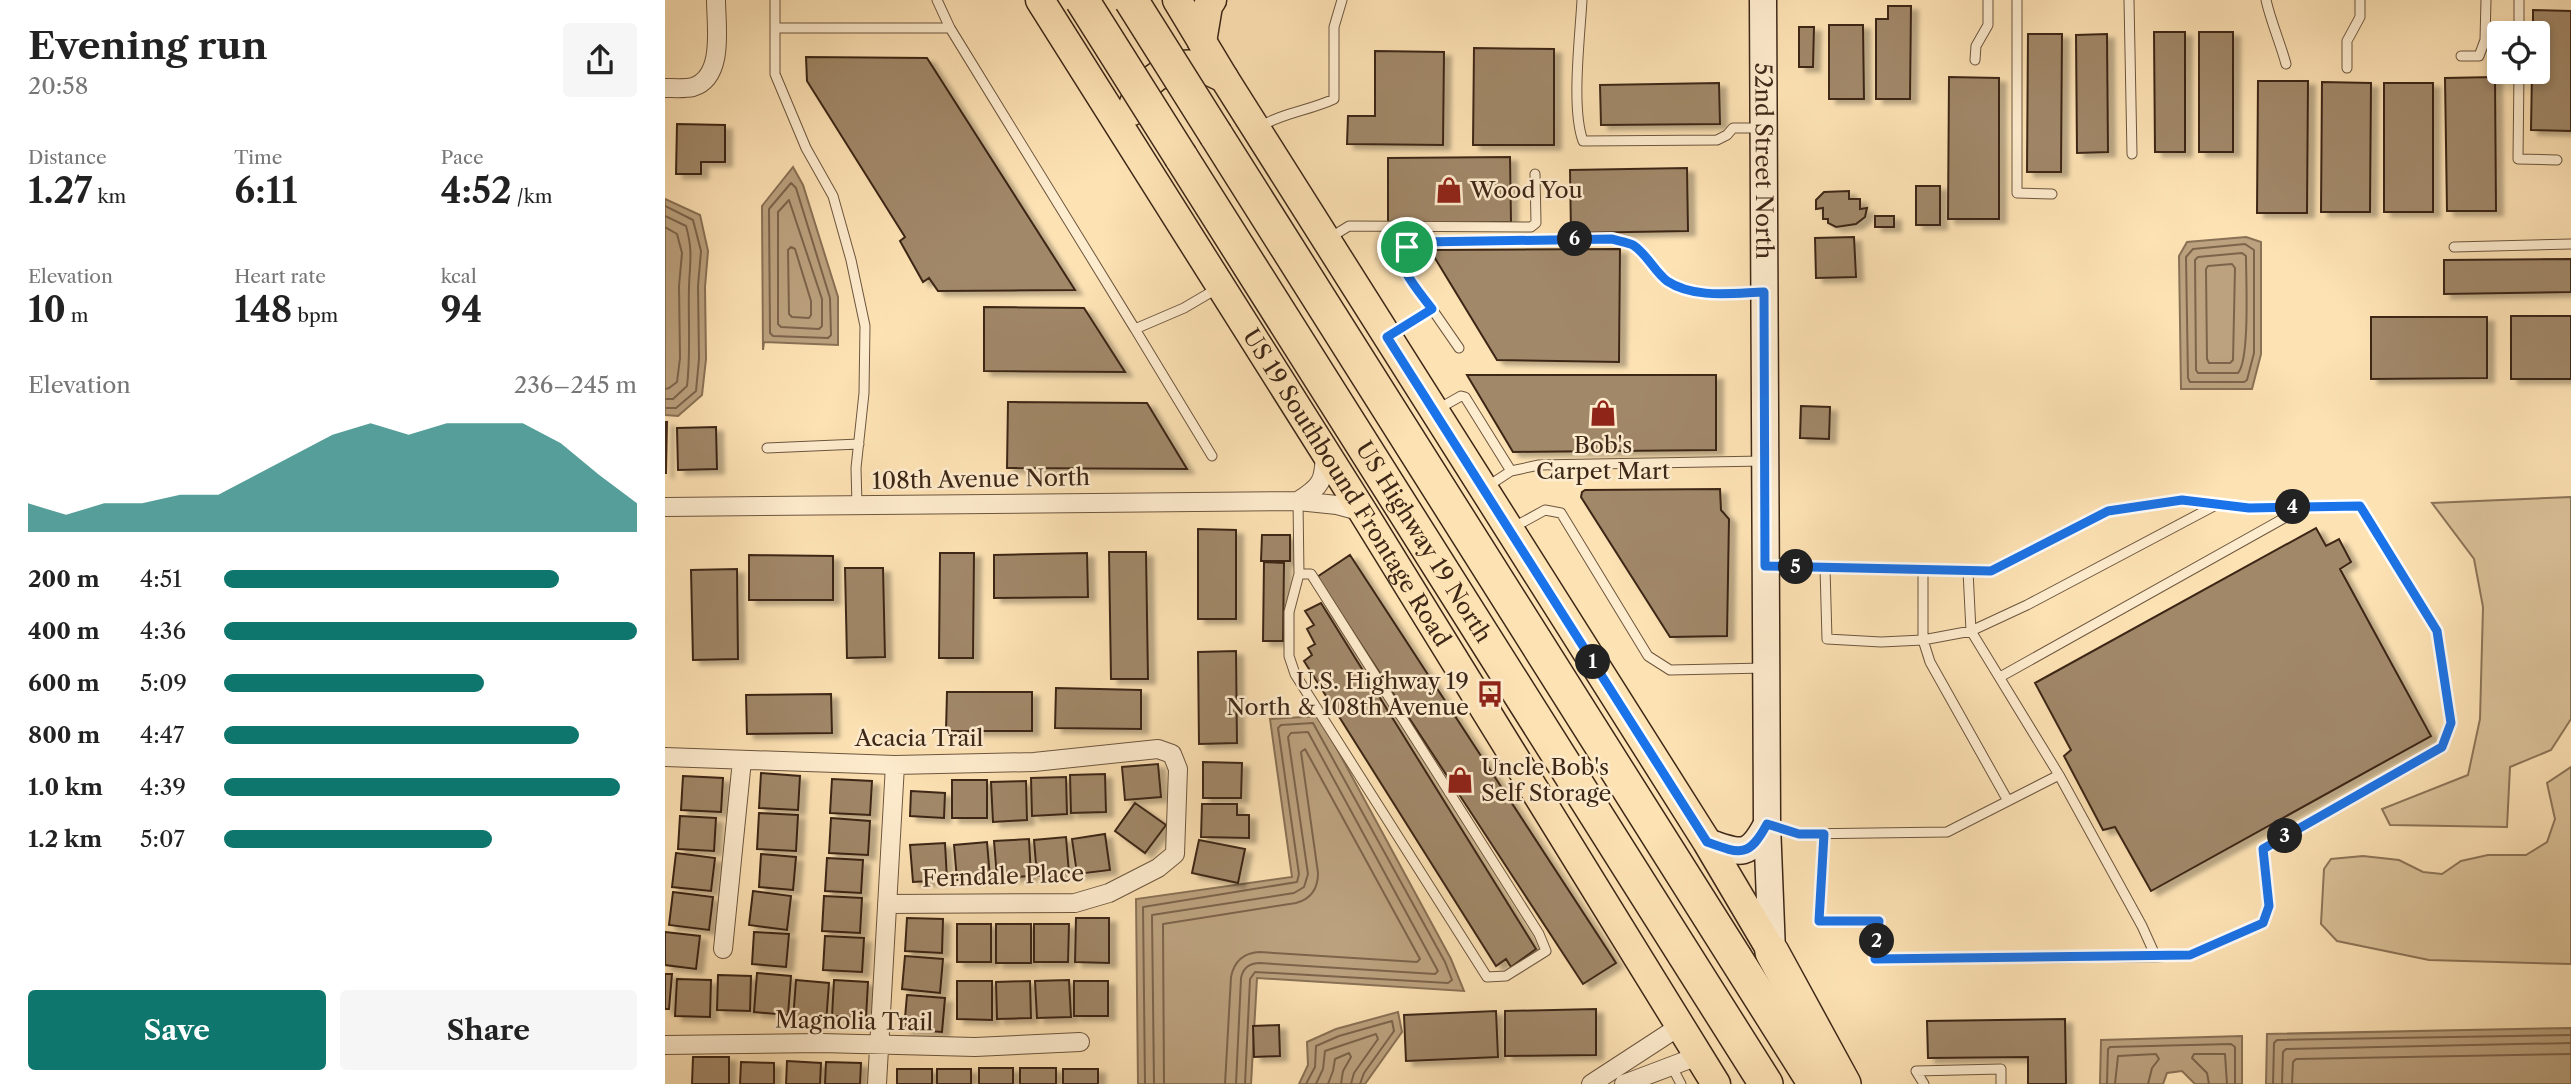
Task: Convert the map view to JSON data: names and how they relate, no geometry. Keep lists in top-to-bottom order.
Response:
{
  "streets": {
    "highway": ["US Highway 19 North"],
    "main road": ["US 19 Southbound Frontage Road"],
    "street": [
      "52nd Street North",
      "108th Avenue North",
      "Acacia Trail",
      "Ferndale Place",
      "Magnolia Trail"
    ]
  },
  "crossings": [
    ["108th Avenue North", "US 19 Southbound Frontage Road"],
    ["Acacia Trail", "Ferndale Place"]
  ],
  "places": {
    "shop": ["Wood You", "Bob's Carpet Mart", "Uncle Bob's Self Storage"],
    "bus stop": ["U.S. Highway 19 North & 108th Avenue"]
  },
  "page": {
    "heading": ["Evening run", "20:58"],
    "stats": [
      ["Distance", "1.27 km"],
      ["Time", "6:11"],
      ["Pace", "4:52 /km"],
      ["Elevation", "10 m"],
      ["Heart rate", "148 bpm"],
      ["kcal", "94"]
    ],
    "pins": [
      "6",
      "4",
      "5",
      "1",
      "3",
      "2"
    ],
    "chart": ["Elevation", "236–245 m"],
    "list": [
      {
        "name": "200 m",
        "note": "4:51"
      },
      {
        "name": "400 m",
        "note": "4:36"
      },
      {
        "name": "600 m",
        "note": "5:09"
      },
      {
        "name": "800 m",
        "note": "4:47"
      },
      {
        "name": "1.0 km",
        "note": "4:39"
      },
      {
        "name": "1.2 km",
        "note": "5:07"
      }
    ],
    "buttons": ["Save", "Share"]
  }
}
